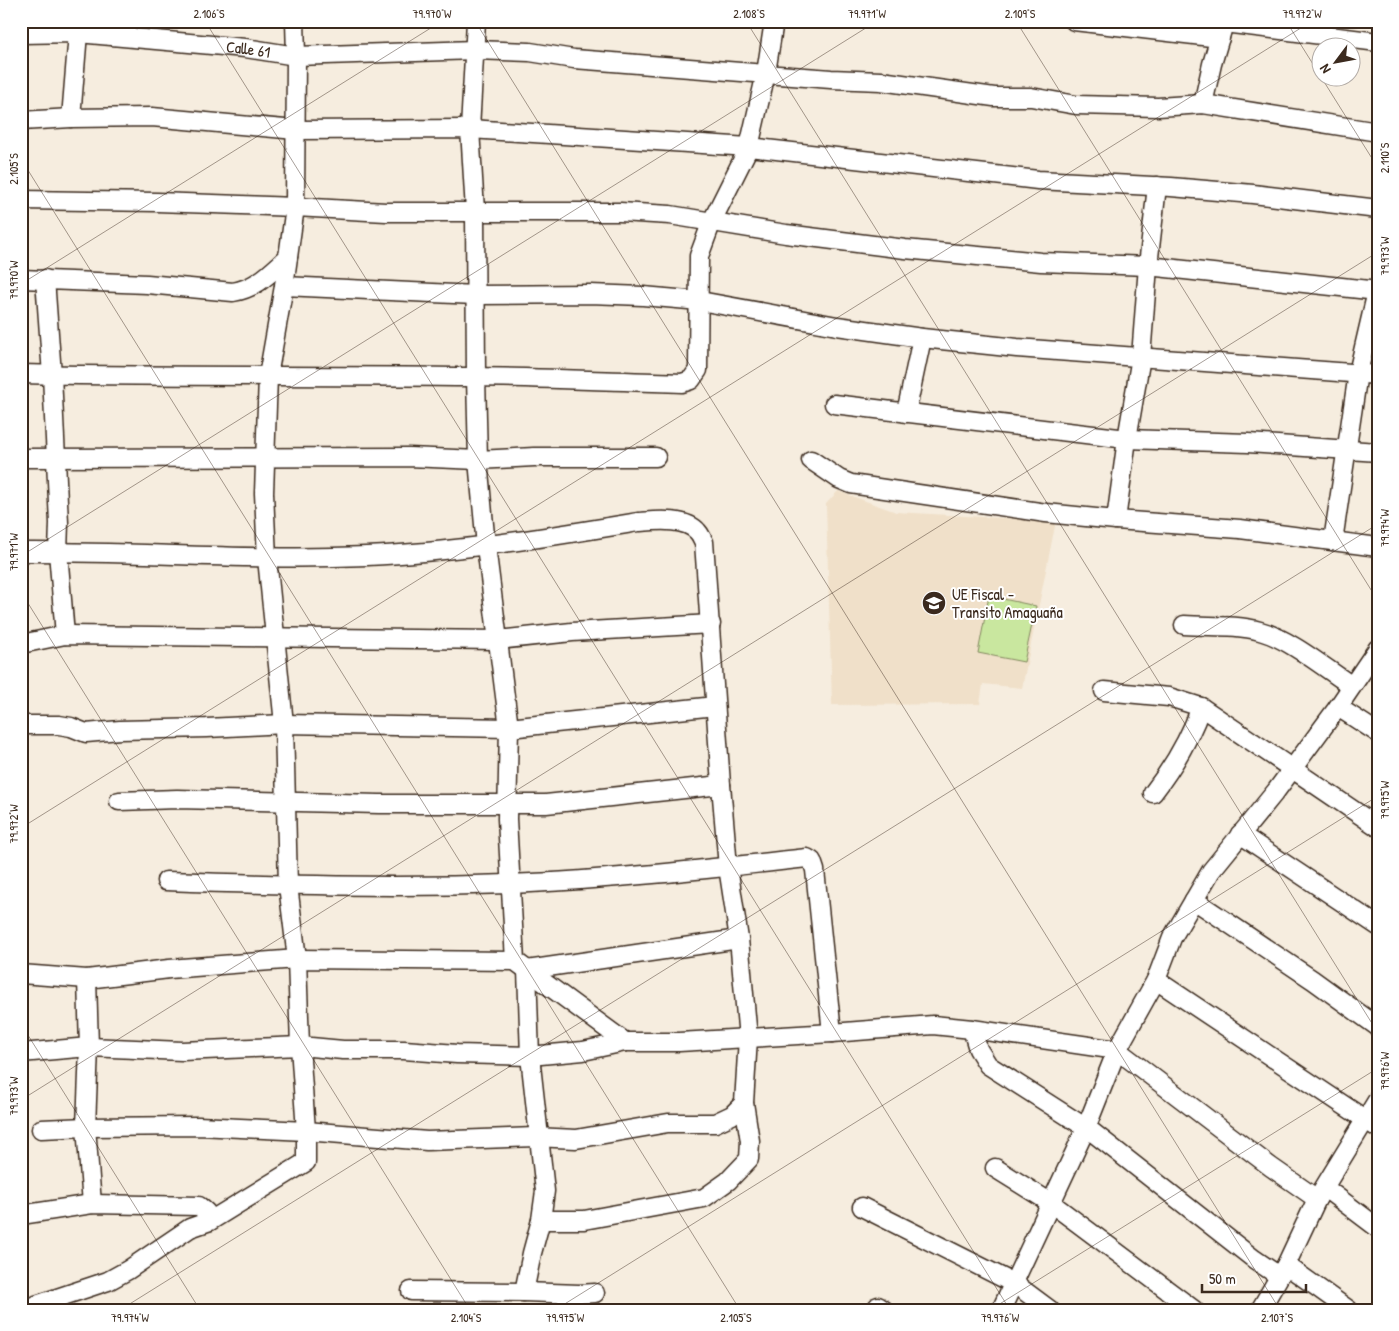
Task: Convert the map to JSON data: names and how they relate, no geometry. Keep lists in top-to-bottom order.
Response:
{
  "streets": {
    "street": ["Calle 61"]
  },
  "places": {
    "school or university": ["UE Fiscal - Transito Amaguaña"]
  },
  "scale_bar": "50 m",
  "north": "bottom left",
  "coordinates": [
    "2.106°S",
    "79.970°W",
    "2.108°S",
    "79.971°W",
    "2.109°S",
    "79.972°W",
    "2.110°S",
    "2.105°S",
    "79.973°W",
    "79.974°W",
    "79.975°W",
    "79.976°W",
    "2.104°S",
    "2.107°S"
  ]
}
